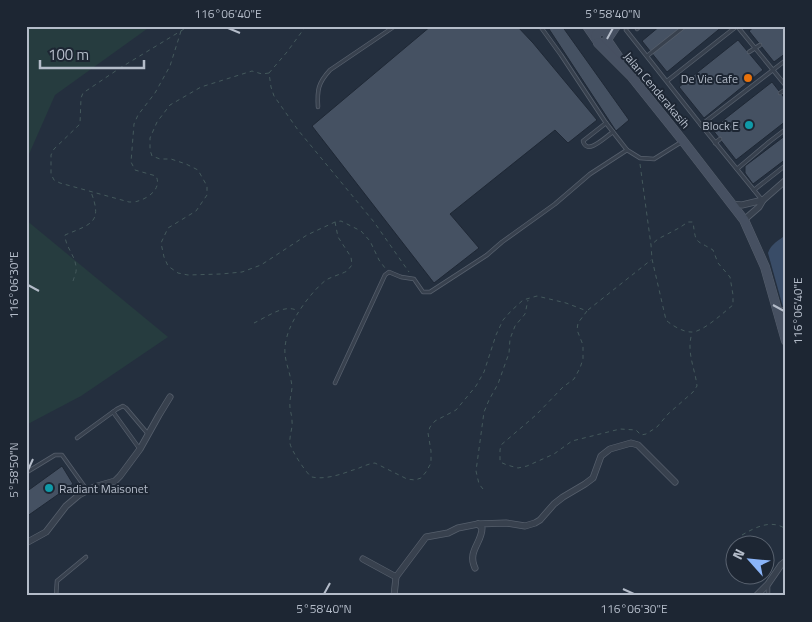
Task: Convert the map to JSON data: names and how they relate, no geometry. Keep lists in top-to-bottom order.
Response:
{
  "streets": {
    "street": ["Jalan Cenderakasih"]
  },
  "places": ["De Vie Cafe", "Block E", "Radiant Maisonet"],
  "scale_bar": "100 m",
  "north": "top left",
  "coordinates": [
    "116°06'40\"E",
    "5°58'40\"N",
    "116°06'30\"E",
    "5°58'50\"N"
  ]
}
